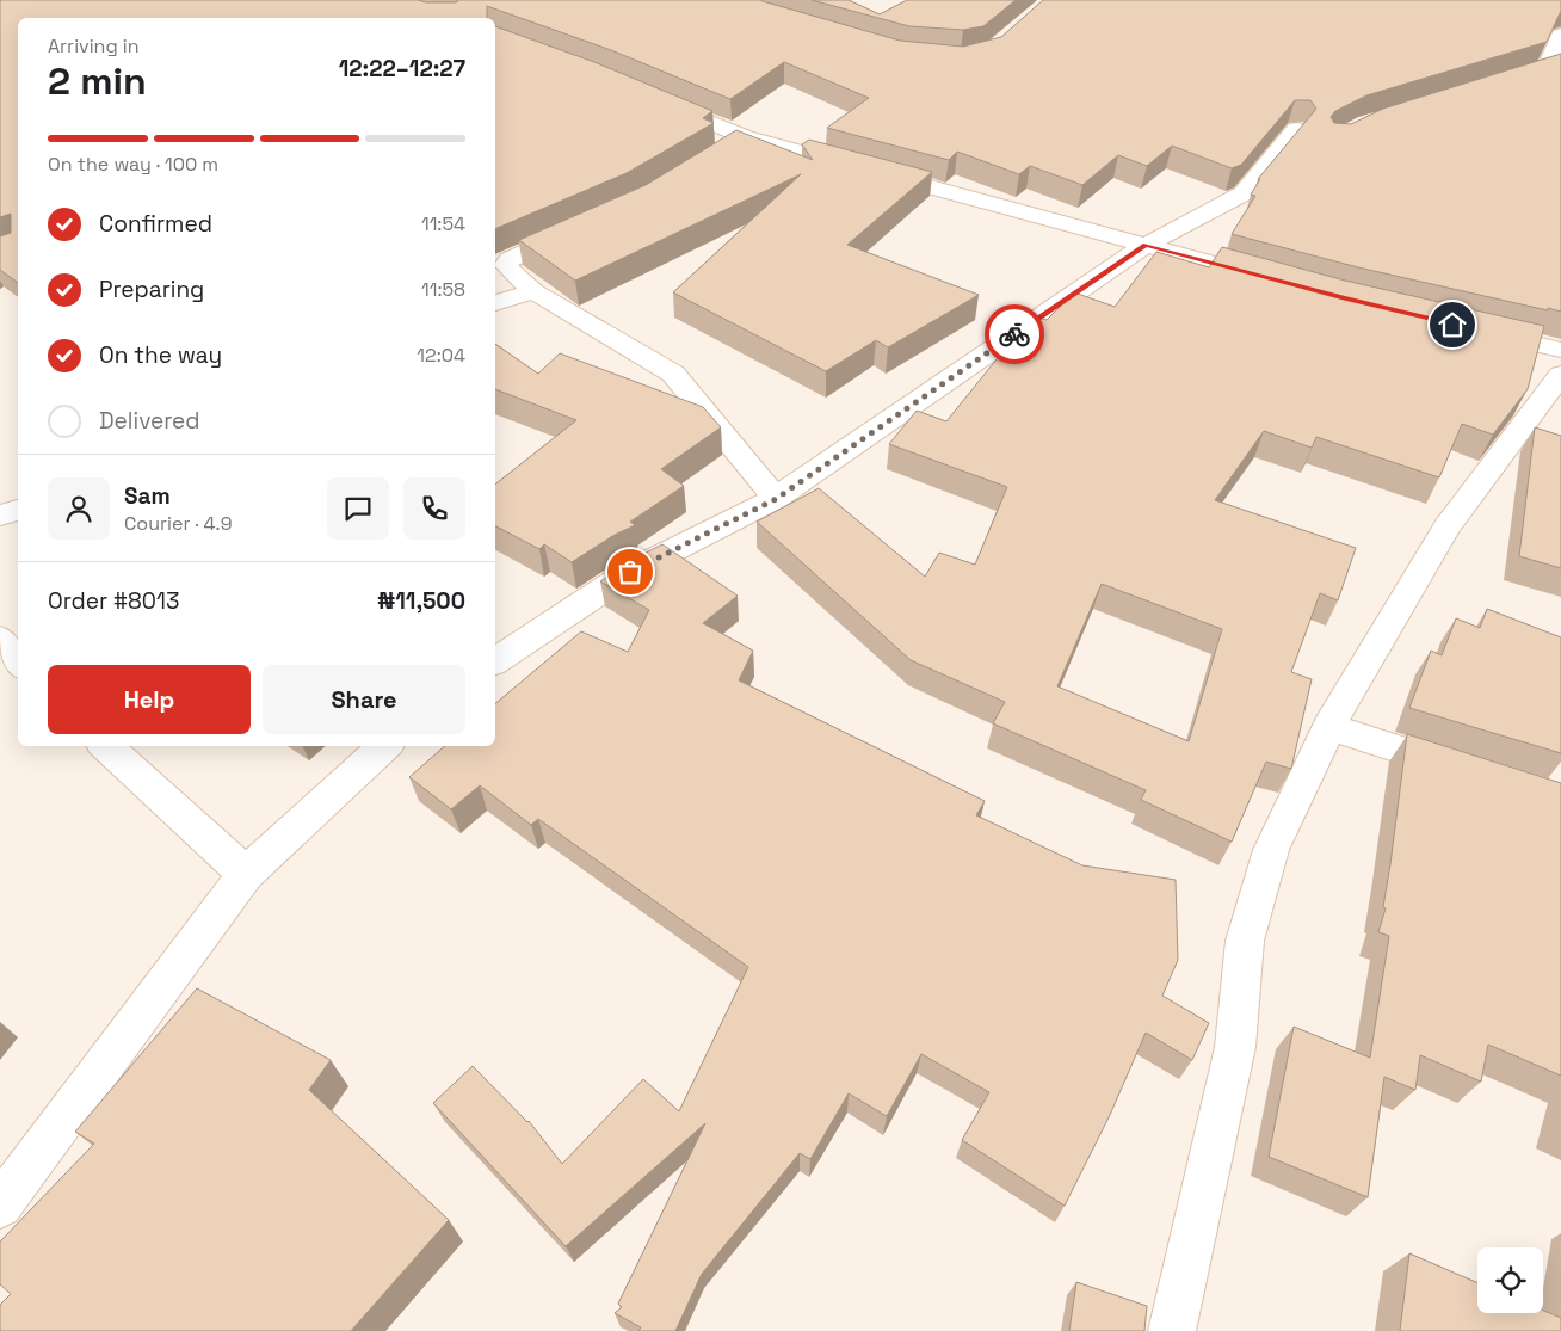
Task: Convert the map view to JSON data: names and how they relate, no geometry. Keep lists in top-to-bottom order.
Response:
{
  "page": {
    "heading": ["2 min", "Arriving in", "12:22–12:27"],
    "panel": [
      "Sam",
      "Courier · 4.9",
      "Order #8013",
      "₦11,500"
    ],
    "bar": "On the way · 100 m",
    "list": [
      ["Confirmed", "11:54"],
      ["Preparing", "11:58"],
      ["On the way", "12:04"],
      "Delivered"
    ],
    "buttons": ["Help", "Share"]
  }
}
